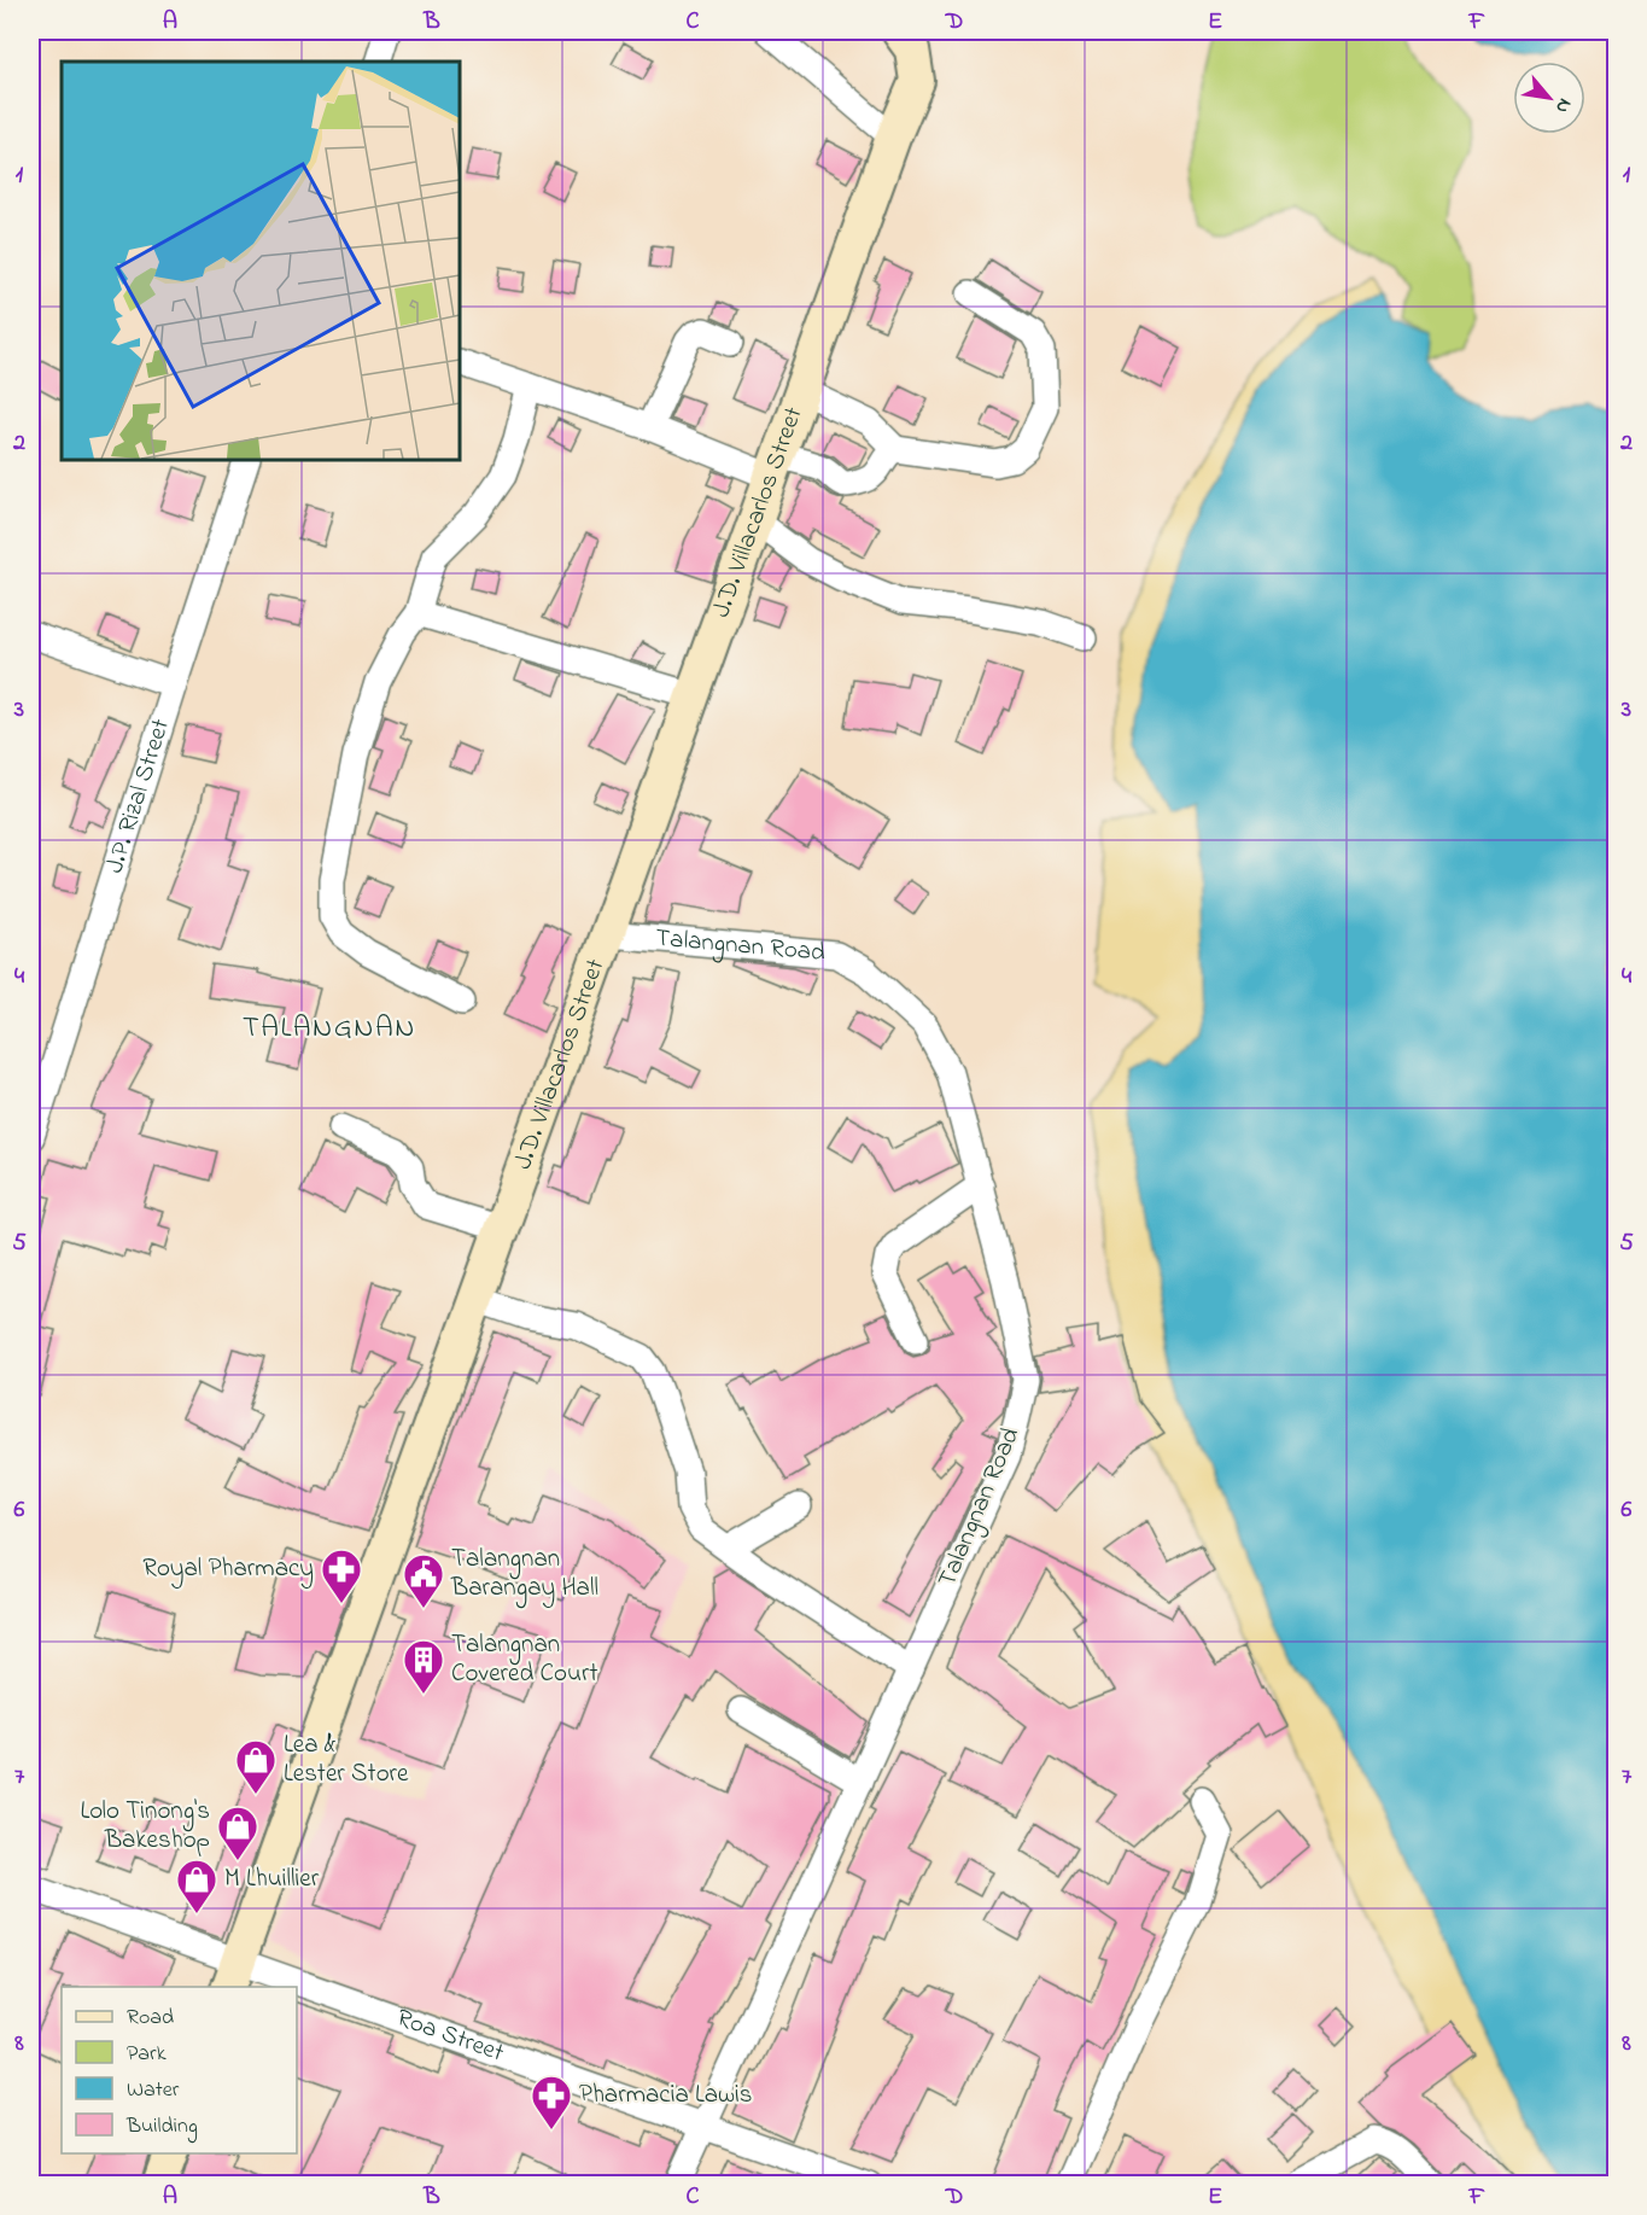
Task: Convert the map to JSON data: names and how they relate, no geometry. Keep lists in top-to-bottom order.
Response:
{
  "streets": {
    "street": [
      "J.D. Villacarlos Street",
      "J.P. Rizal Street",
      "Talangnan Road",
      "Roa Street"
    ]
  },
  "crossings": [
    ["J.D. Villacarlos Street", "Talangnan Road"],
    ["J.D. Villacarlos Street", "Roa Street"],
    ["Talangnan Road", "Roa Street"]
  ],
  "districts": ["TALANGNAN"],
  "places": {
    "pharmacy": ["Royal Pharmacy", "Pharmacia Lawis"],
    "public building": ["Talangnan Barangay Hall"],
    "building": ["Talangnan Covered Court"],
    "shop": ["Lea & Lester Store", "Lolo Tinong's Bakeshop", "M Lhuillier"]
  },
  "legend": [
    "Road",
    "Park",
    "Water",
    "Building"
  ],
  "north": "bottom right",
  "grid": {
    "columns": [
      "A",
      "B",
      "C",
      "D",
      "E",
      "F"
    ],
    "rows": [
      "1",
      "2",
      "3",
      "4",
      "5",
      "6",
      "7",
      "8"
    ]
  }
}
